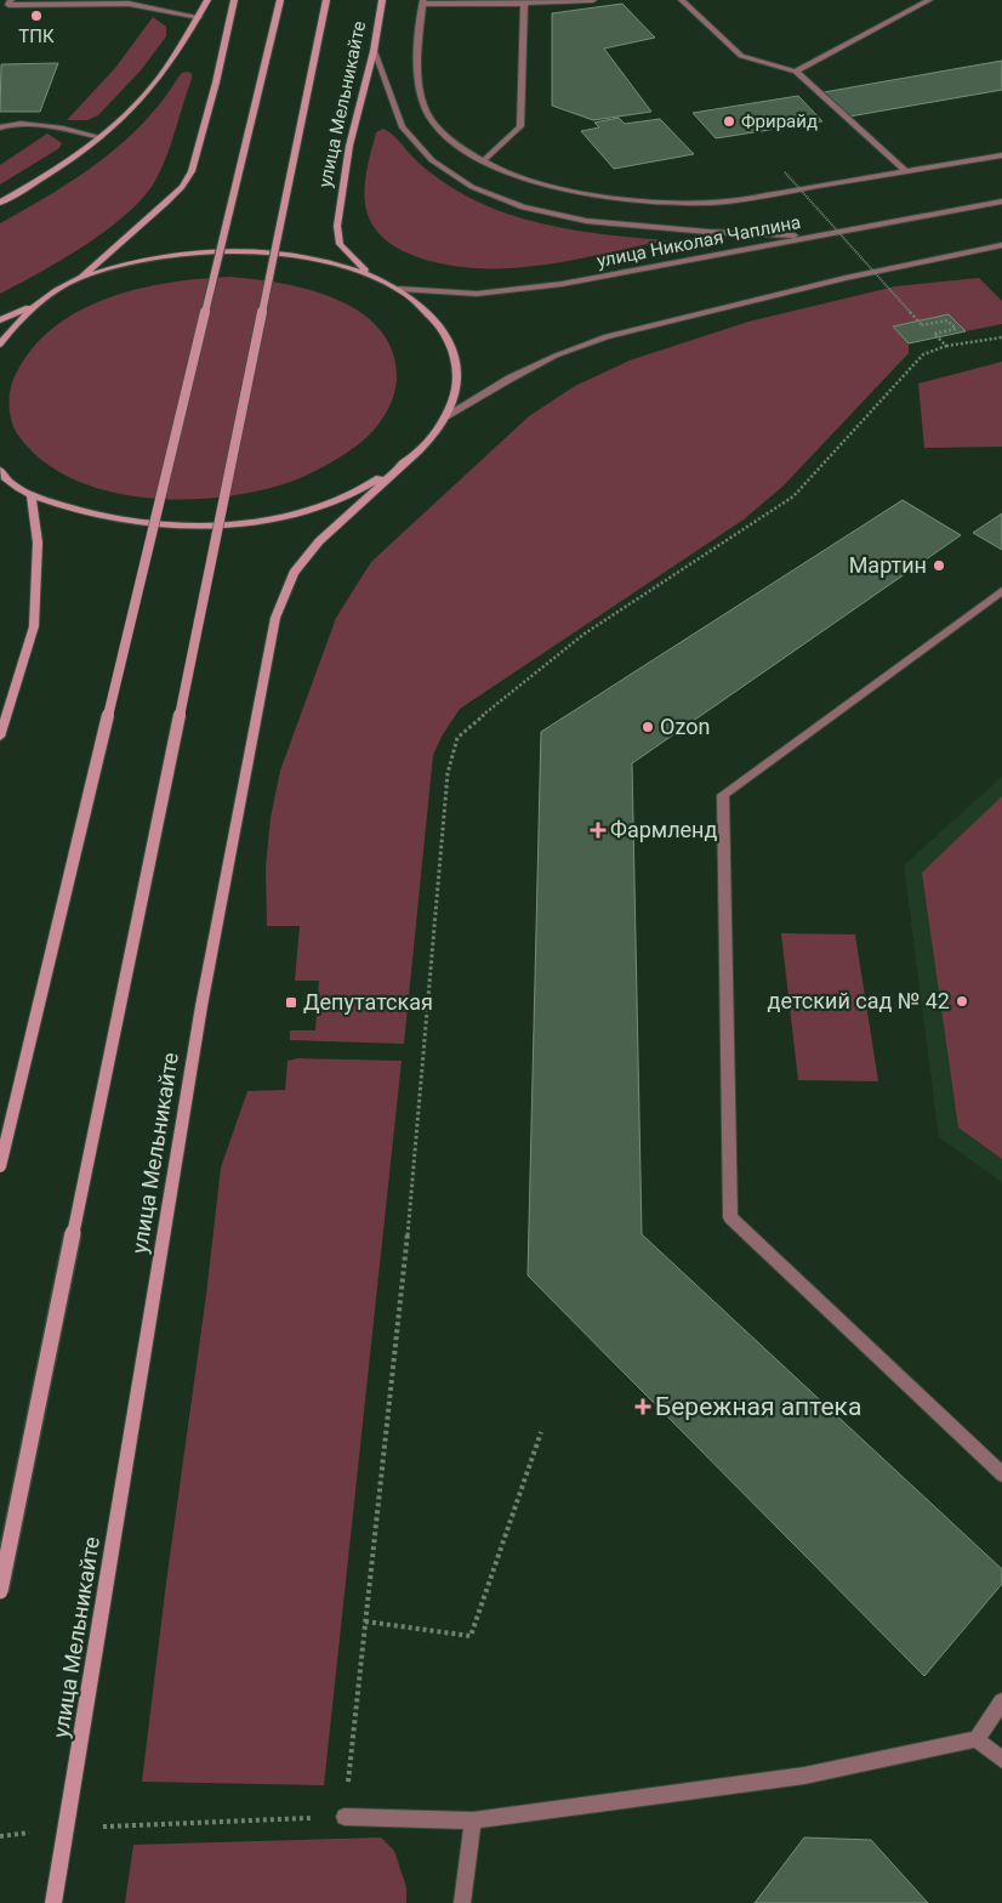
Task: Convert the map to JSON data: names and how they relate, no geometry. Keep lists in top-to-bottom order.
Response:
{
  "streets": {
    "main road": ["улица Мельникайте"],
    "street": ["улица Николая Чаплина"]
  },
  "places": {
    "other": [
      "ТПК",
      "Фрирайд",
      "Мартин",
      "Ozon",
      "детский сад № 42"
    ],
    "health": ["Фармленд", "Бережная аптека"],
    "transit": ["Депутатская"]
  }
}
